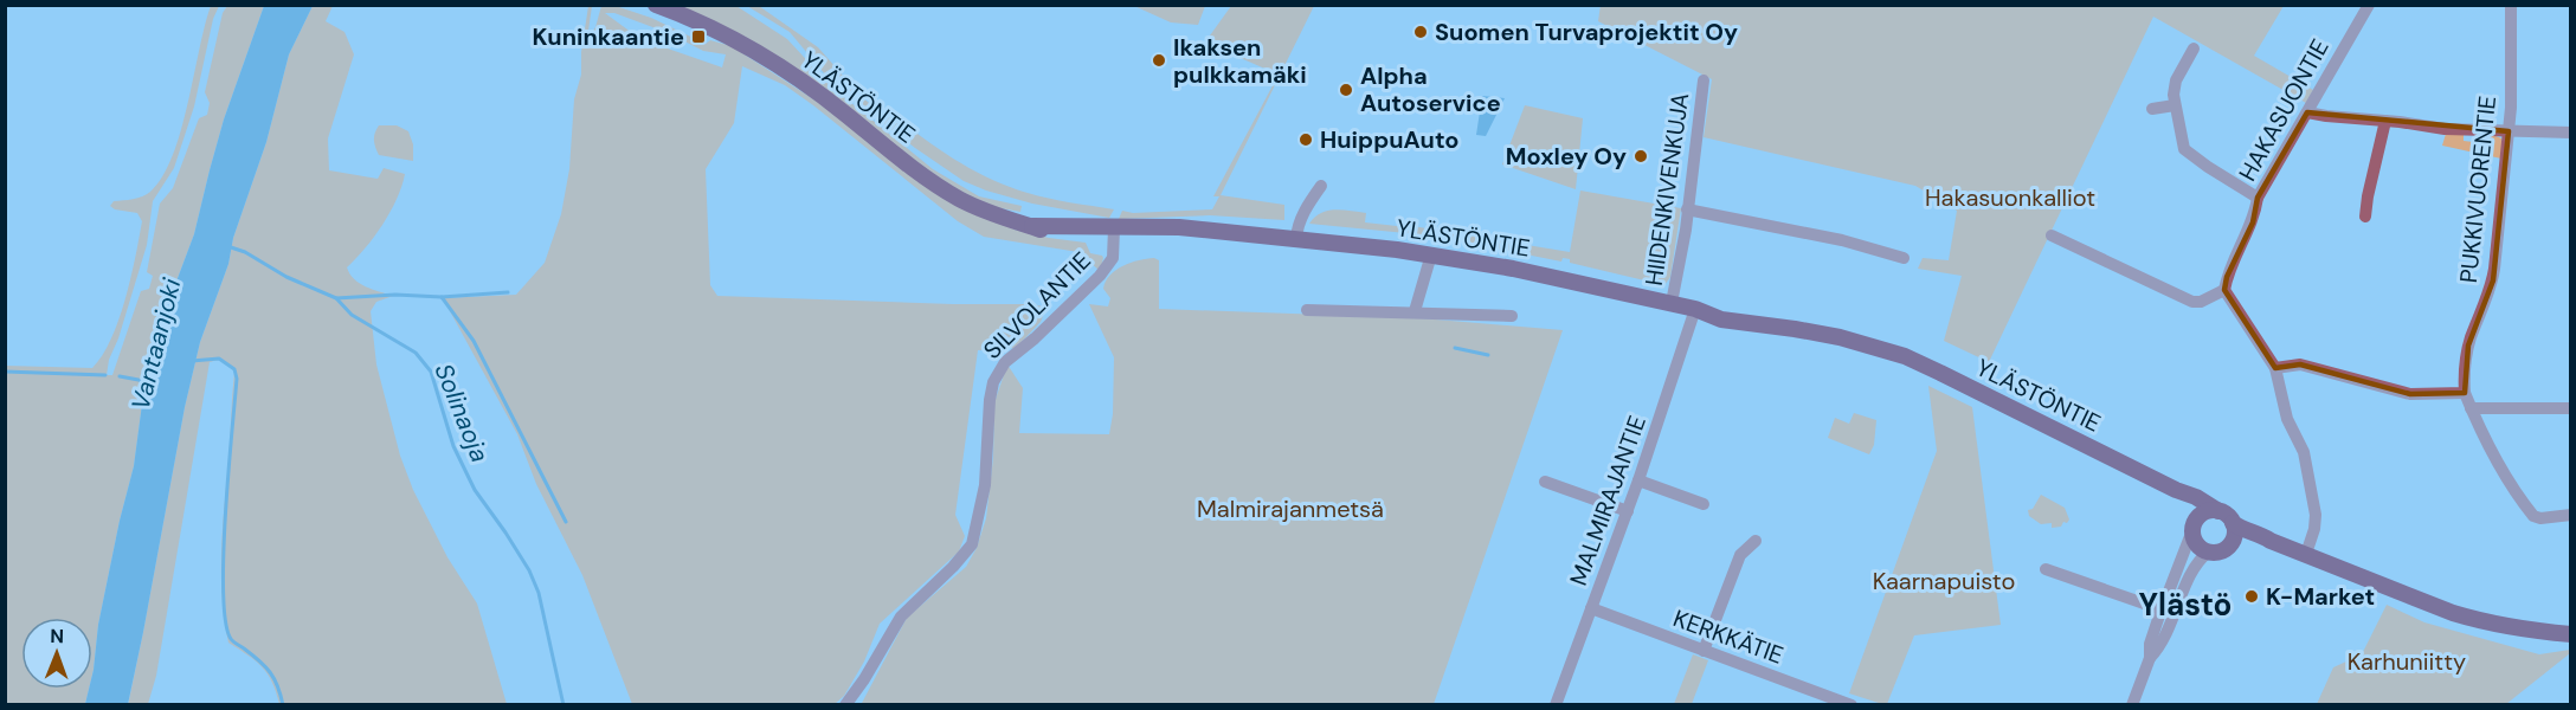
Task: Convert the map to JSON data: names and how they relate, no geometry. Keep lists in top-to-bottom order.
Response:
{
  "streets": {
    "main road": ["YLÄSTÖNTIE"],
    "street": [
      "HAKASUONTIE",
      "HIIDENKIVENKUJA",
      "PUKKIVUORENTIE",
      "SILVOLANTIE",
      "MALMIRAJANTIE",
      "KERKKÄTIE"
    ]
  },
  "crossings": [
    ["YLÄSTÖNTIE", "HIIDENKIVENKUJA"],
    ["YLÄSTÖNTIE", "SILVOLANTIE"],
    ["YLÄSTÖNTIE", "MALMIRAJANTIE"],
    ["MALMIRAJANTIE", "KERKKÄTIE"]
  ],
  "districts": ["Ylästö"],
  "water": ["Vantaanjoki", "Solinaoja"],
  "parks": [
    "Hakasuonkalliot",
    "Malmirajanmetsä",
    "Kaarnapuisto",
    "Karhuniitty"
  ],
  "places": {
    "other": [
      "Suomen Turvaprojektit Oy",
      "Ikaksen pulkkamäki",
      "Alpha Autoservice",
      "HuippuAuto",
      "Moxley Oy",
      "K-Market"
    ],
    "transit": ["Kuninkaantie"]
  },
  "north": "top"
}
